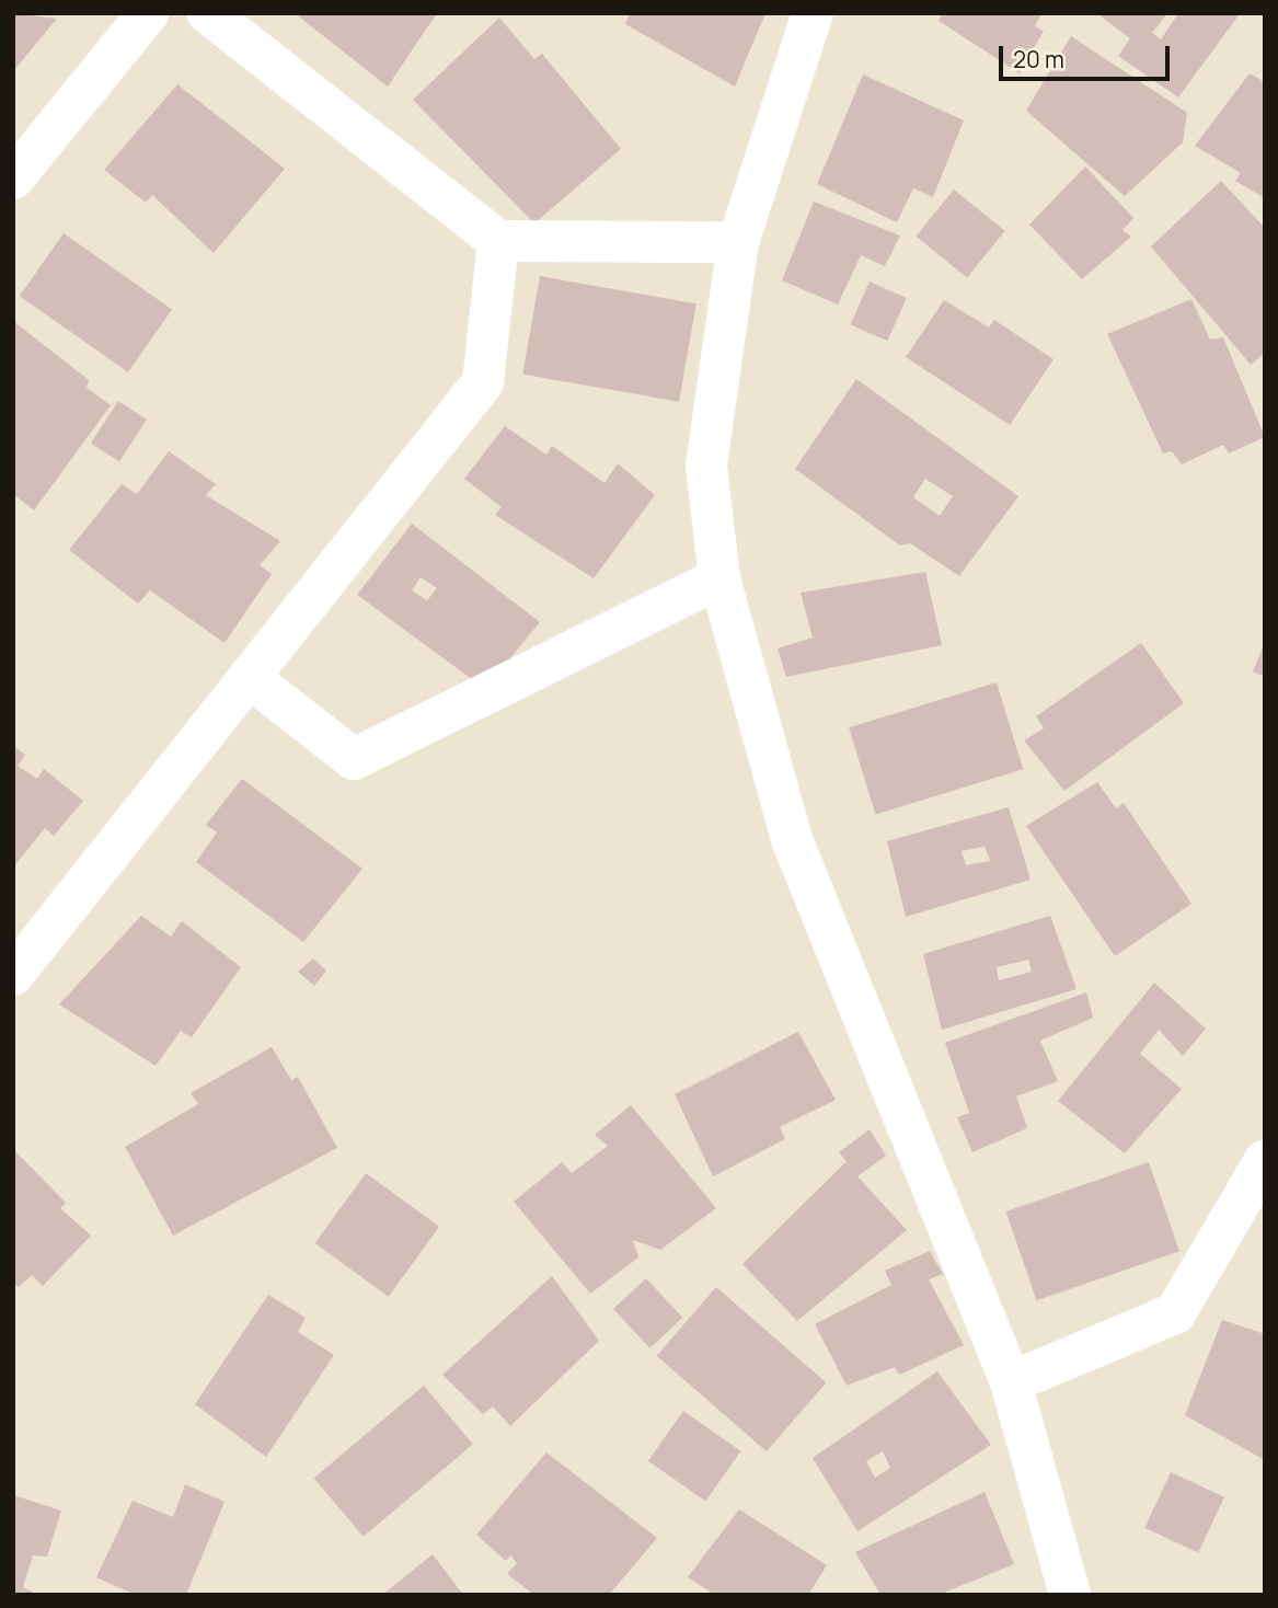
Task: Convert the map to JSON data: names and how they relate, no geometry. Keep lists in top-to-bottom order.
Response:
{
  "scale_bar": "20 m"
}
